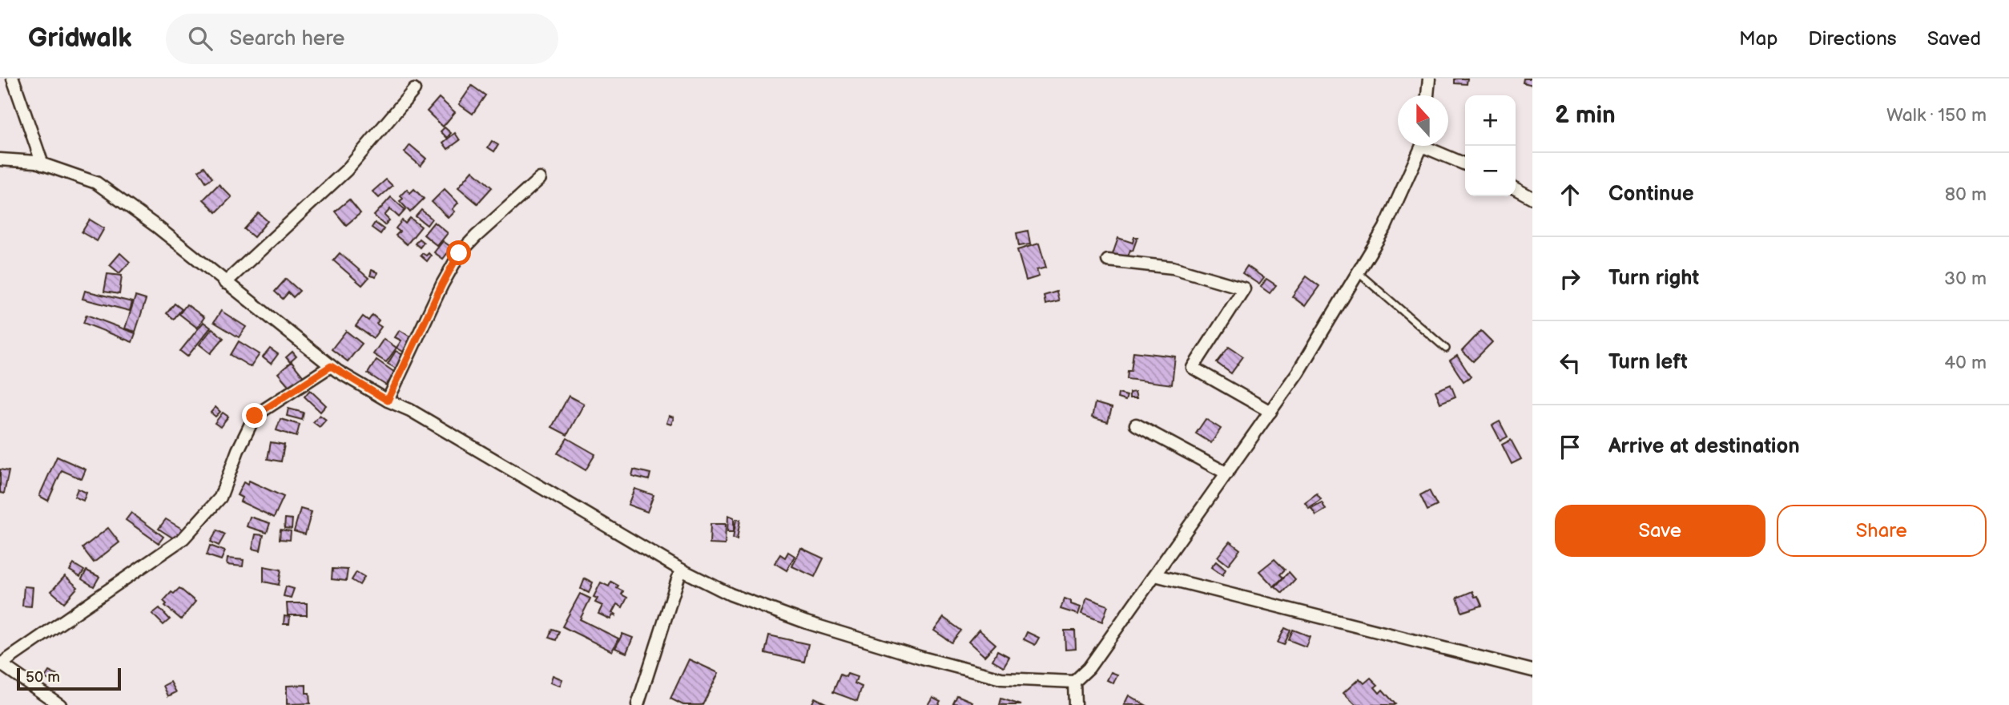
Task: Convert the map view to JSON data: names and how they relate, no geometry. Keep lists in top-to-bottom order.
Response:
{
  "scale_bar": "50 m",
  "north": "top",
  "page": {
    "header": "Gridwalk",
    "search": "Search here",
    "nav": ["Map", "Directions", "Saved"],
    "heading": ["2 min", "Walk · 150 m"],
    "map_buttons": ["+", "−"],
    "list": [
      ["Continue", "80 m"],
      ["Turn right", "30 m"],
      ["Turn left", "40 m"],
      "Arrive at destination"
    ],
    "buttons": ["Save", "Share"],
    "scale": "50 m"
  }
}
